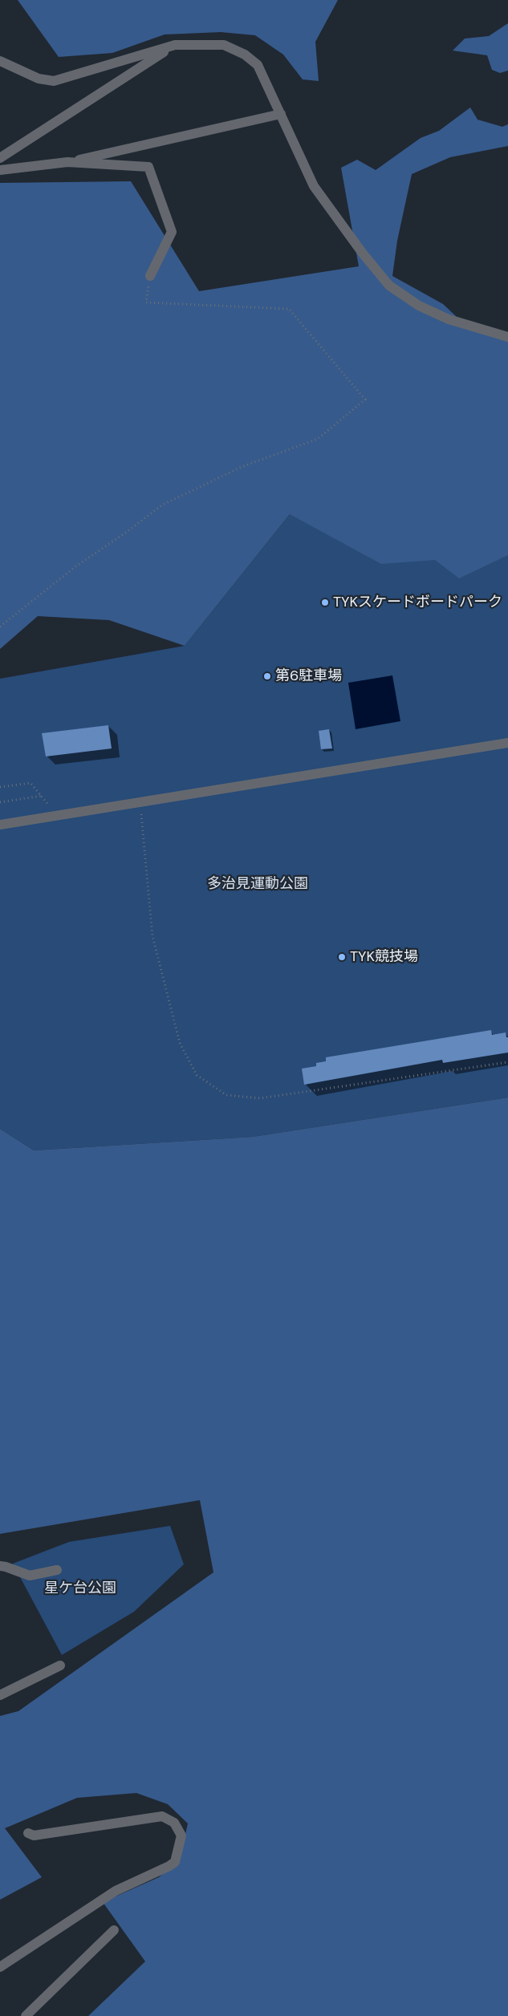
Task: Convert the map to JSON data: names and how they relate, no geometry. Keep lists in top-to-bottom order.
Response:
{
  "parks": ["多治見運動公園", "星ケ台公園"],
  "places": ["TYKスケードボードパーク", "第6駐車場", "TYK競技場"]
}
